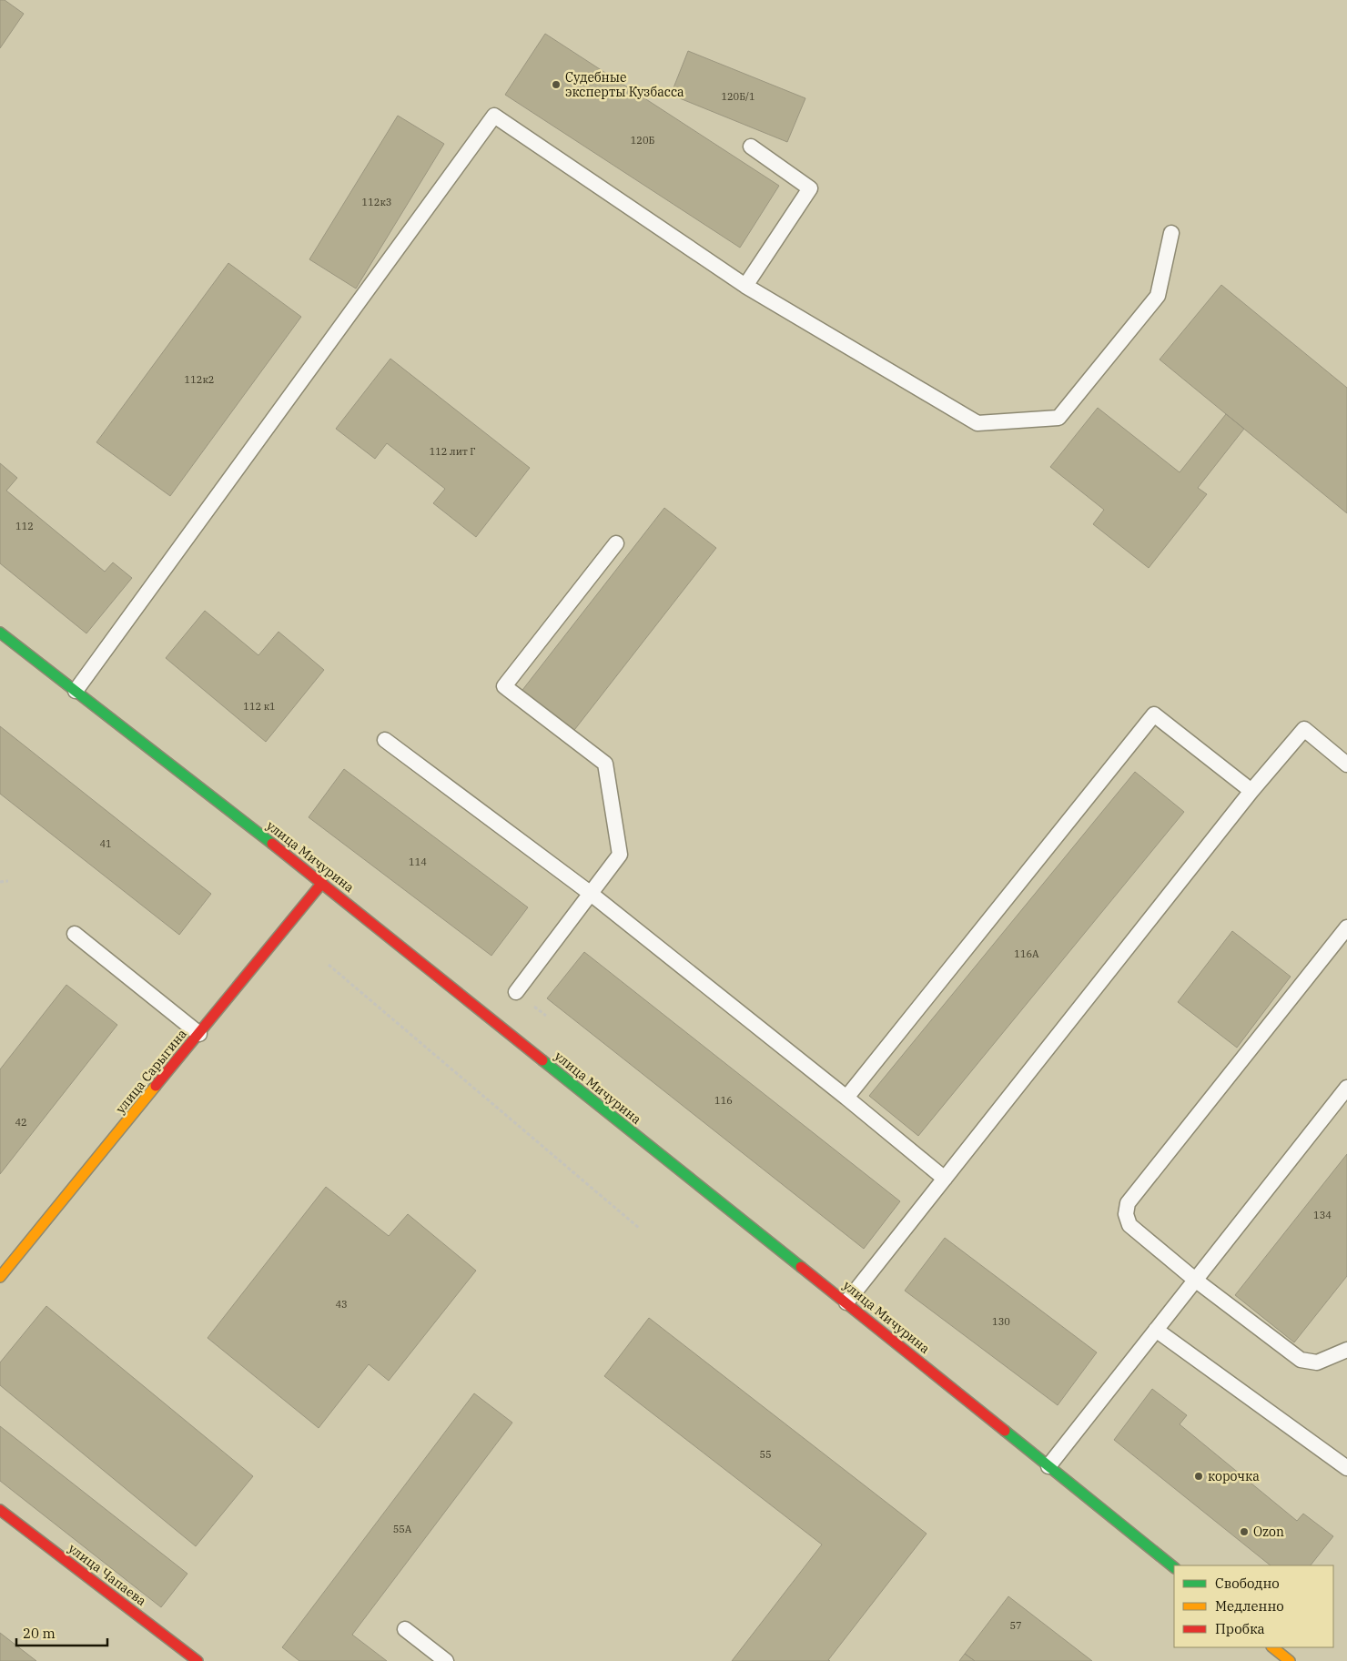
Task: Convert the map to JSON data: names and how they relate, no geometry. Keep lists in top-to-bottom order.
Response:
{
  "streets": {
    "street": ["улица Мичурина", "улица Сарыгина", "улица Чапаева"]
  },
  "crossings": [
    ["улица Мичурина", "улица Сарыгина"]
  ],
  "places": ["Судебные эксперты Кузбасса", "корочка", "Ozon"],
  "house_numbers": [
    "120Б/1",
    "120Б",
    "112к3",
    "112к2",
    "112 лит Г",
    "112",
    "112 к1",
    "41",
    "114",
    "116А",
    "116",
    "42",
    "134",
    "43",
    "130",
    "55",
    "55А",
    "57"
  ],
  "legend": ["Свободно", "Медленно", "Пробка"],
  "scale_bar": "20 m"
}
